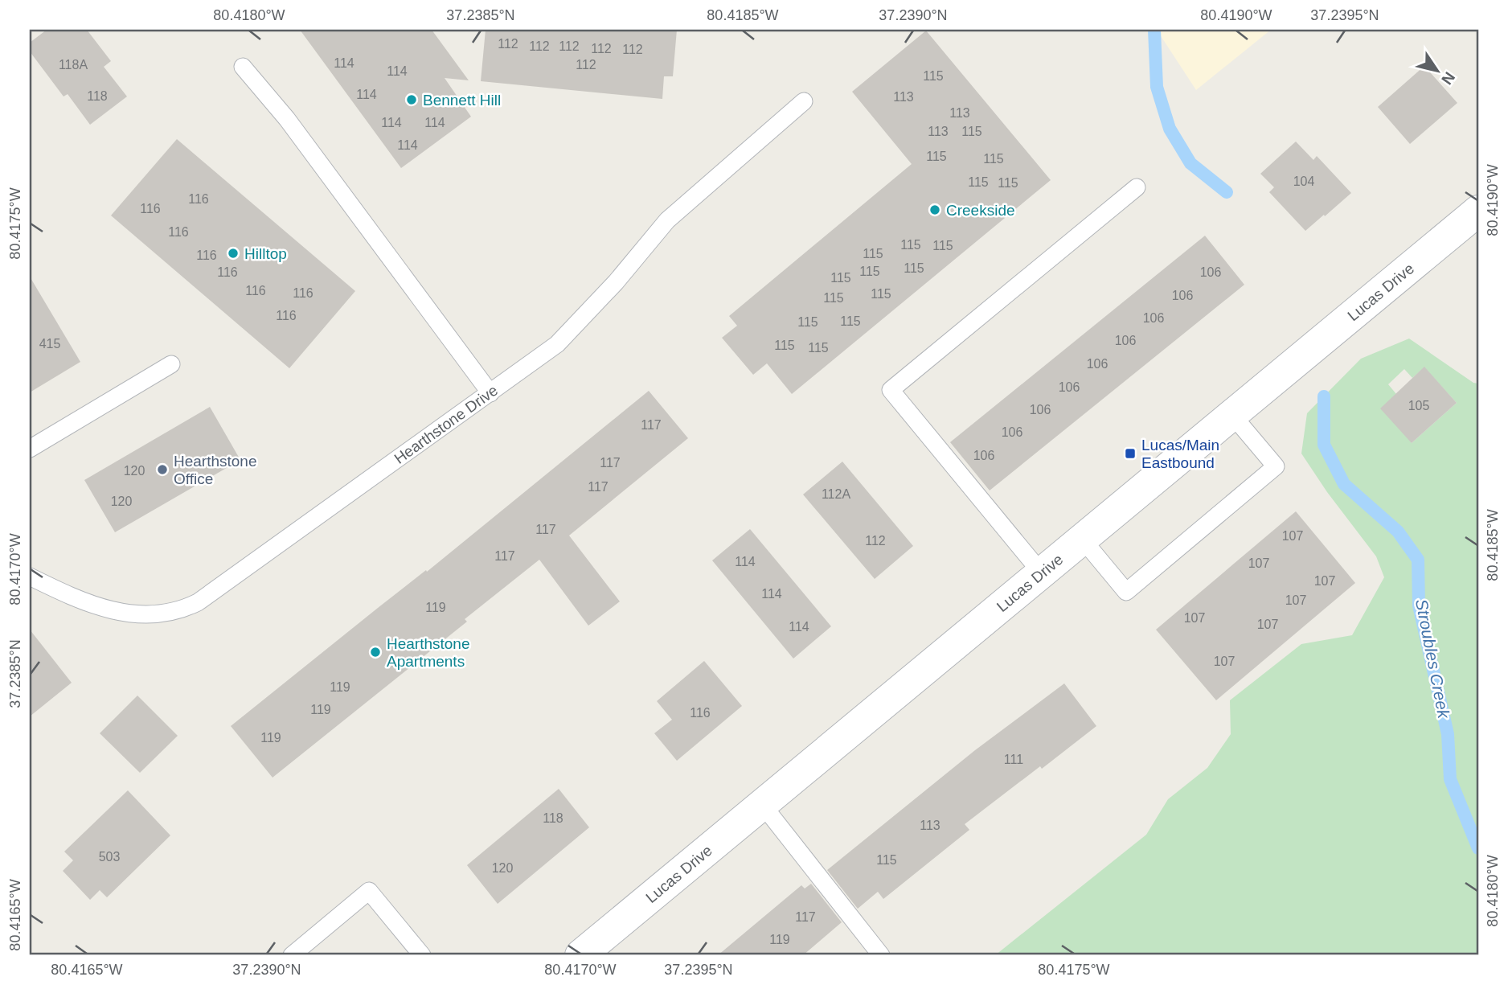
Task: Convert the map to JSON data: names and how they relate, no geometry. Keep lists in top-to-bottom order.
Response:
{
  "streets": {
    "street": ["Lucas Drive"],
    "lane": ["Hearthstone Drive"]
  },
  "water": ["Stroubles Creek"],
  "places": {
    "other": [
      "Bennett Hill",
      "Creekside",
      "Hilltop",
      "Hearthstone Office",
      "Hearthstone Apartments"
    ],
    "transit": ["Lucas/Main Eastbound"]
  },
  "house_numbers": [
    "112",
    "112",
    "112",
    "112",
    "112",
    "114",
    "118A",
    "112",
    "114",
    "115",
    "114",
    "118",
    "113",
    "113",
    "114",
    "114",
    "113",
    "115",
    "114",
    "115",
    "115",
    "104",
    "115",
    "115",
    "116",
    "116",
    "116",
    "115",
    "115",
    "115",
    "116",
    "115",
    "115",
    "116",
    "106",
    "115",
    "116",
    "116",
    "115",
    "106",
    "115",
    "116",
    "106",
    "115",
    "115",
    "106",
    "415",
    "115",
    "115",
    "106",
    "106",
    "105",
    "106",
    "117",
    "106",
    "106",
    "117",
    "120",
    "117",
    "112A",
    "120",
    "117",
    "107",
    "112",
    "117",
    "114",
    "107",
    "107",
    "114",
    "107",
    "119",
    "107",
    "107",
    "114",
    "107",
    "119",
    "119",
    "116",
    "119",
    "111",
    "118",
    "113",
    "503",
    "115",
    "120",
    "117",
    "119"
  ],
  "north": "bottom right",
  "coordinates": [
    "80.4180°W",
    "37.2385°N",
    "80.4185°W",
    "37.2390°N",
    "80.4190°W",
    "37.2395°N",
    "80.4175°W",
    "80.4170°W",
    "80.4165°W"
  ]
}
